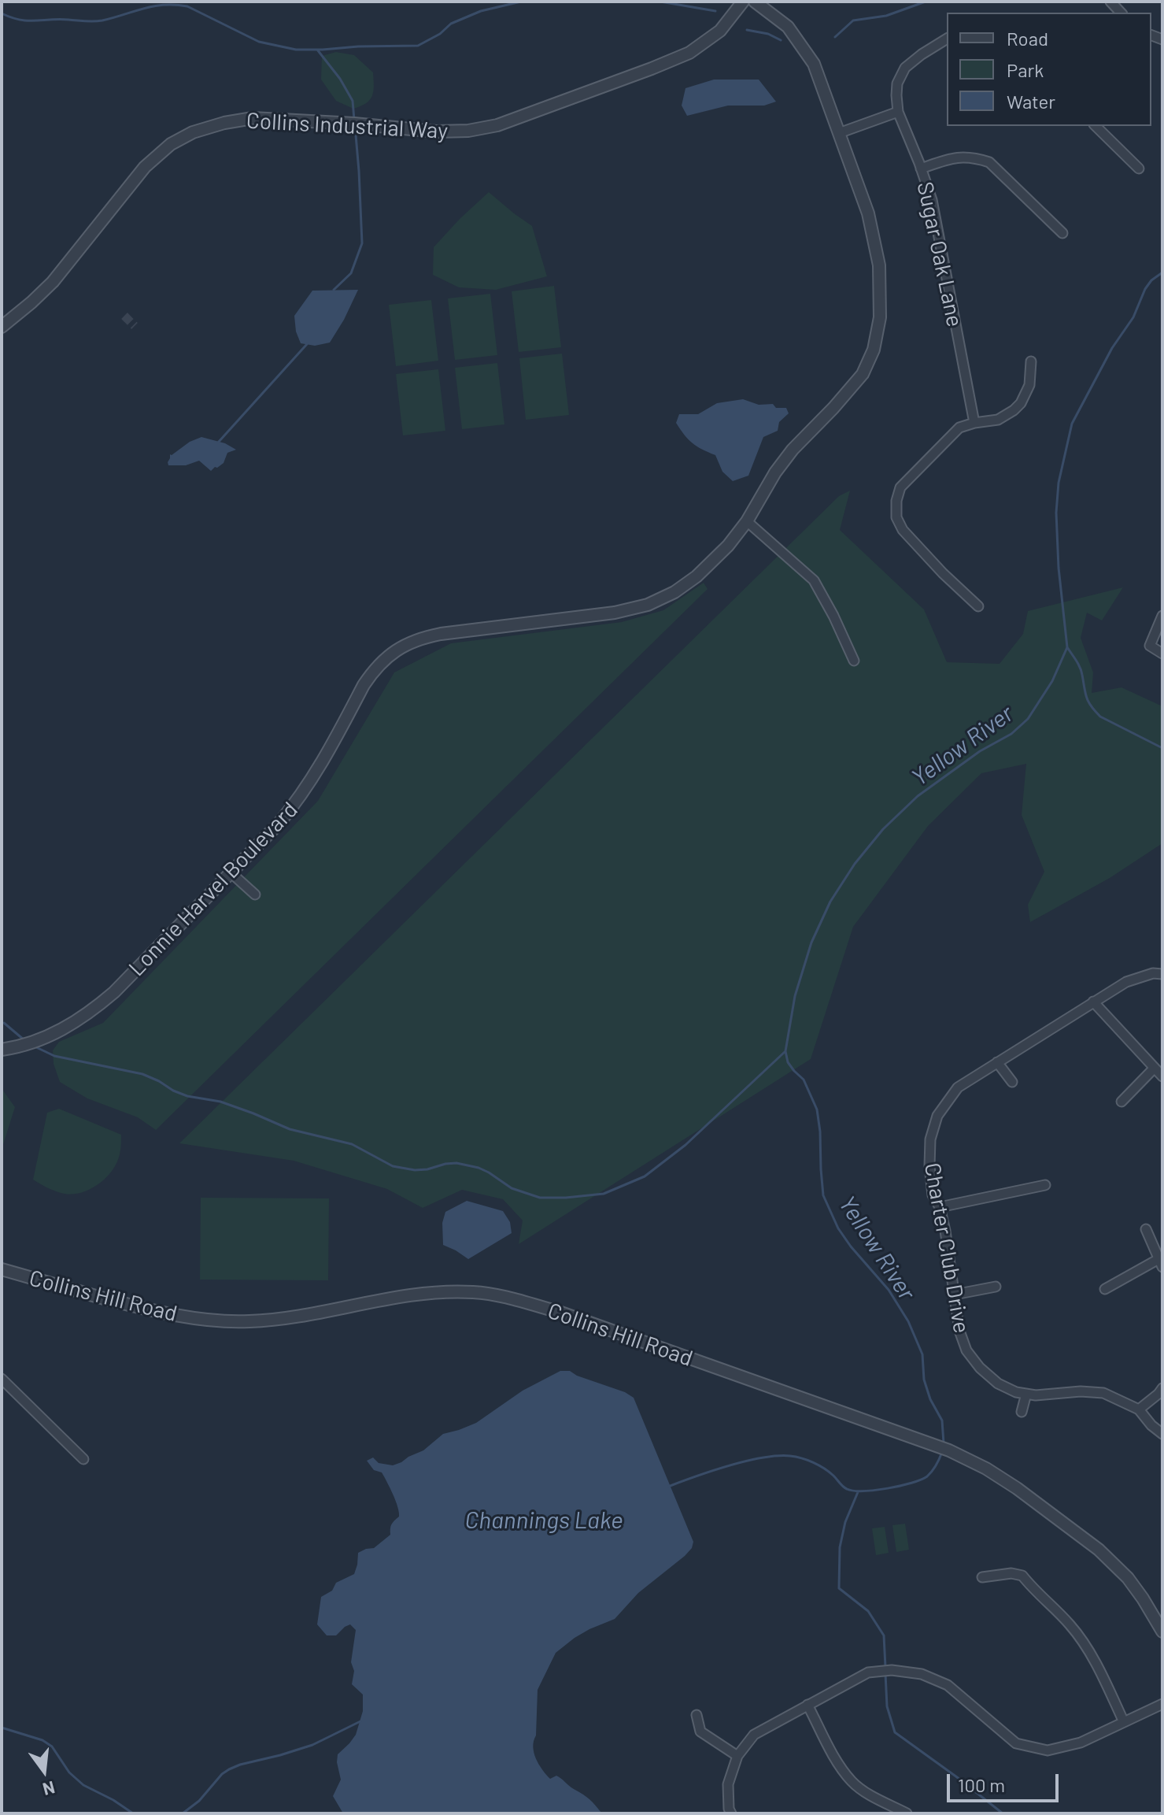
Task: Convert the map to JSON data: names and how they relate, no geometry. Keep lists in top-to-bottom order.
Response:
{
  "streets": {
    "street": [
      "Collins Industrial Way",
      "Sugar Oak Lane",
      "Lonnie Harvel Boulevard",
      "Charter Club Drive",
      "Collins Hill Road"
    ]
  },
  "water": ["Yellow River", "Channings Lake"],
  "legend": ["Road", "Park", "Water"],
  "scale_bar": "100 m",
  "north": "bottom"
}
